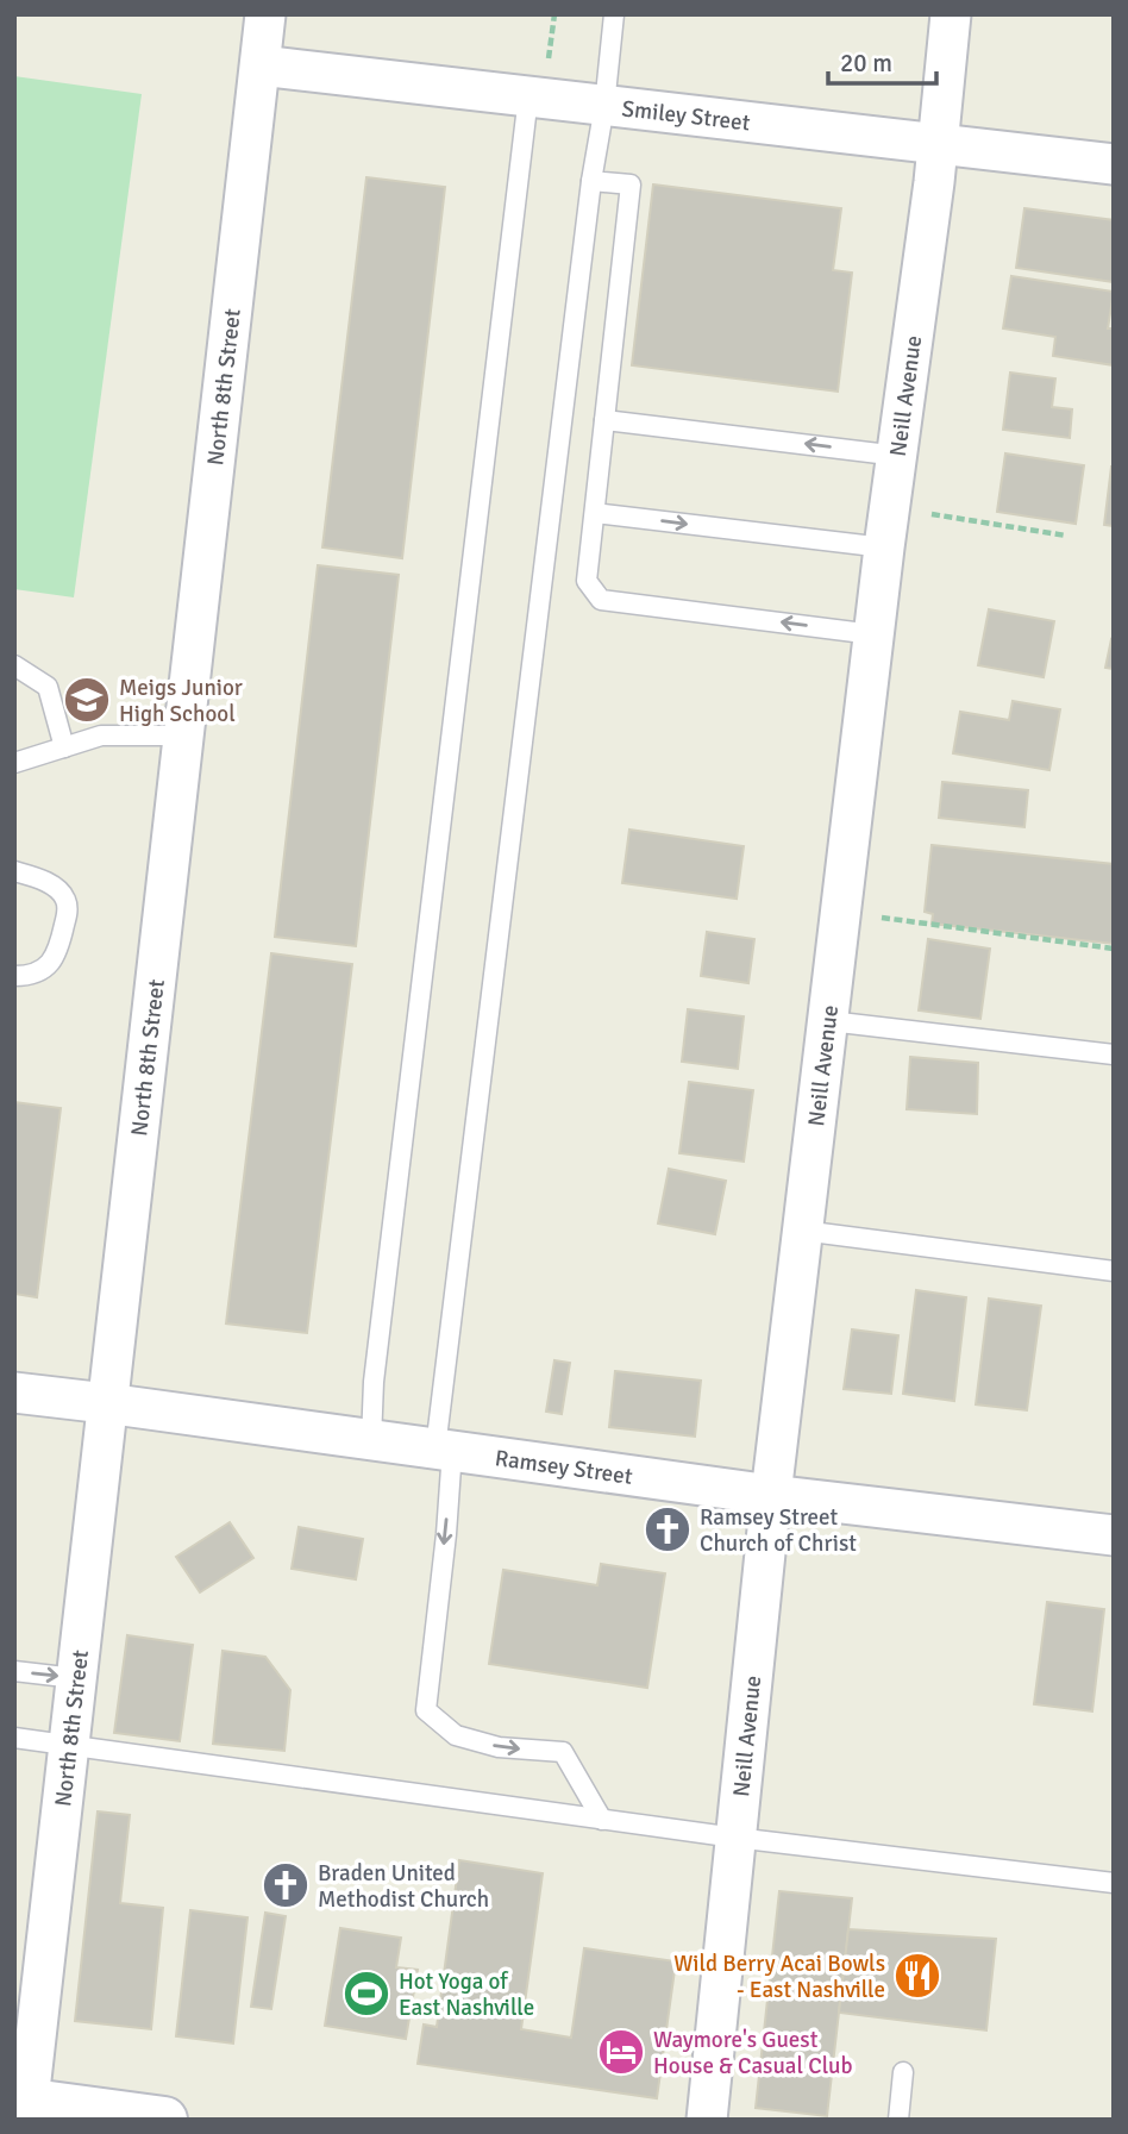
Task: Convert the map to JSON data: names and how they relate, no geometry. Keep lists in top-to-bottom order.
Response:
{
  "streets": {
    "street": [
      "Smiley Street",
      "North 8th Street",
      "Neill Avenue",
      "Ramsey Street"
    ]
  },
  "crossings": [
    ["Smiley Street", "North 8th Street"],
    ["Smiley Street", "Neill Avenue"],
    ["North 8th Street", "Ramsey Street"],
    ["Neill Avenue", "Ramsey Street"]
  ],
  "places": {
    "school or university": ["Meigs Junior High School"],
    "church": ["Ramsey Street Church of Christ", "Braden United Methodist Church"],
    "restaurant": ["Wild Berry Acai Bowls - East Nashville"],
    "sports": ["Hot Yoga of East Nashville"],
    "hotel": ["Waymore's Guest House & Casual Club"]
  },
  "scale_bar": "20 m"
}
